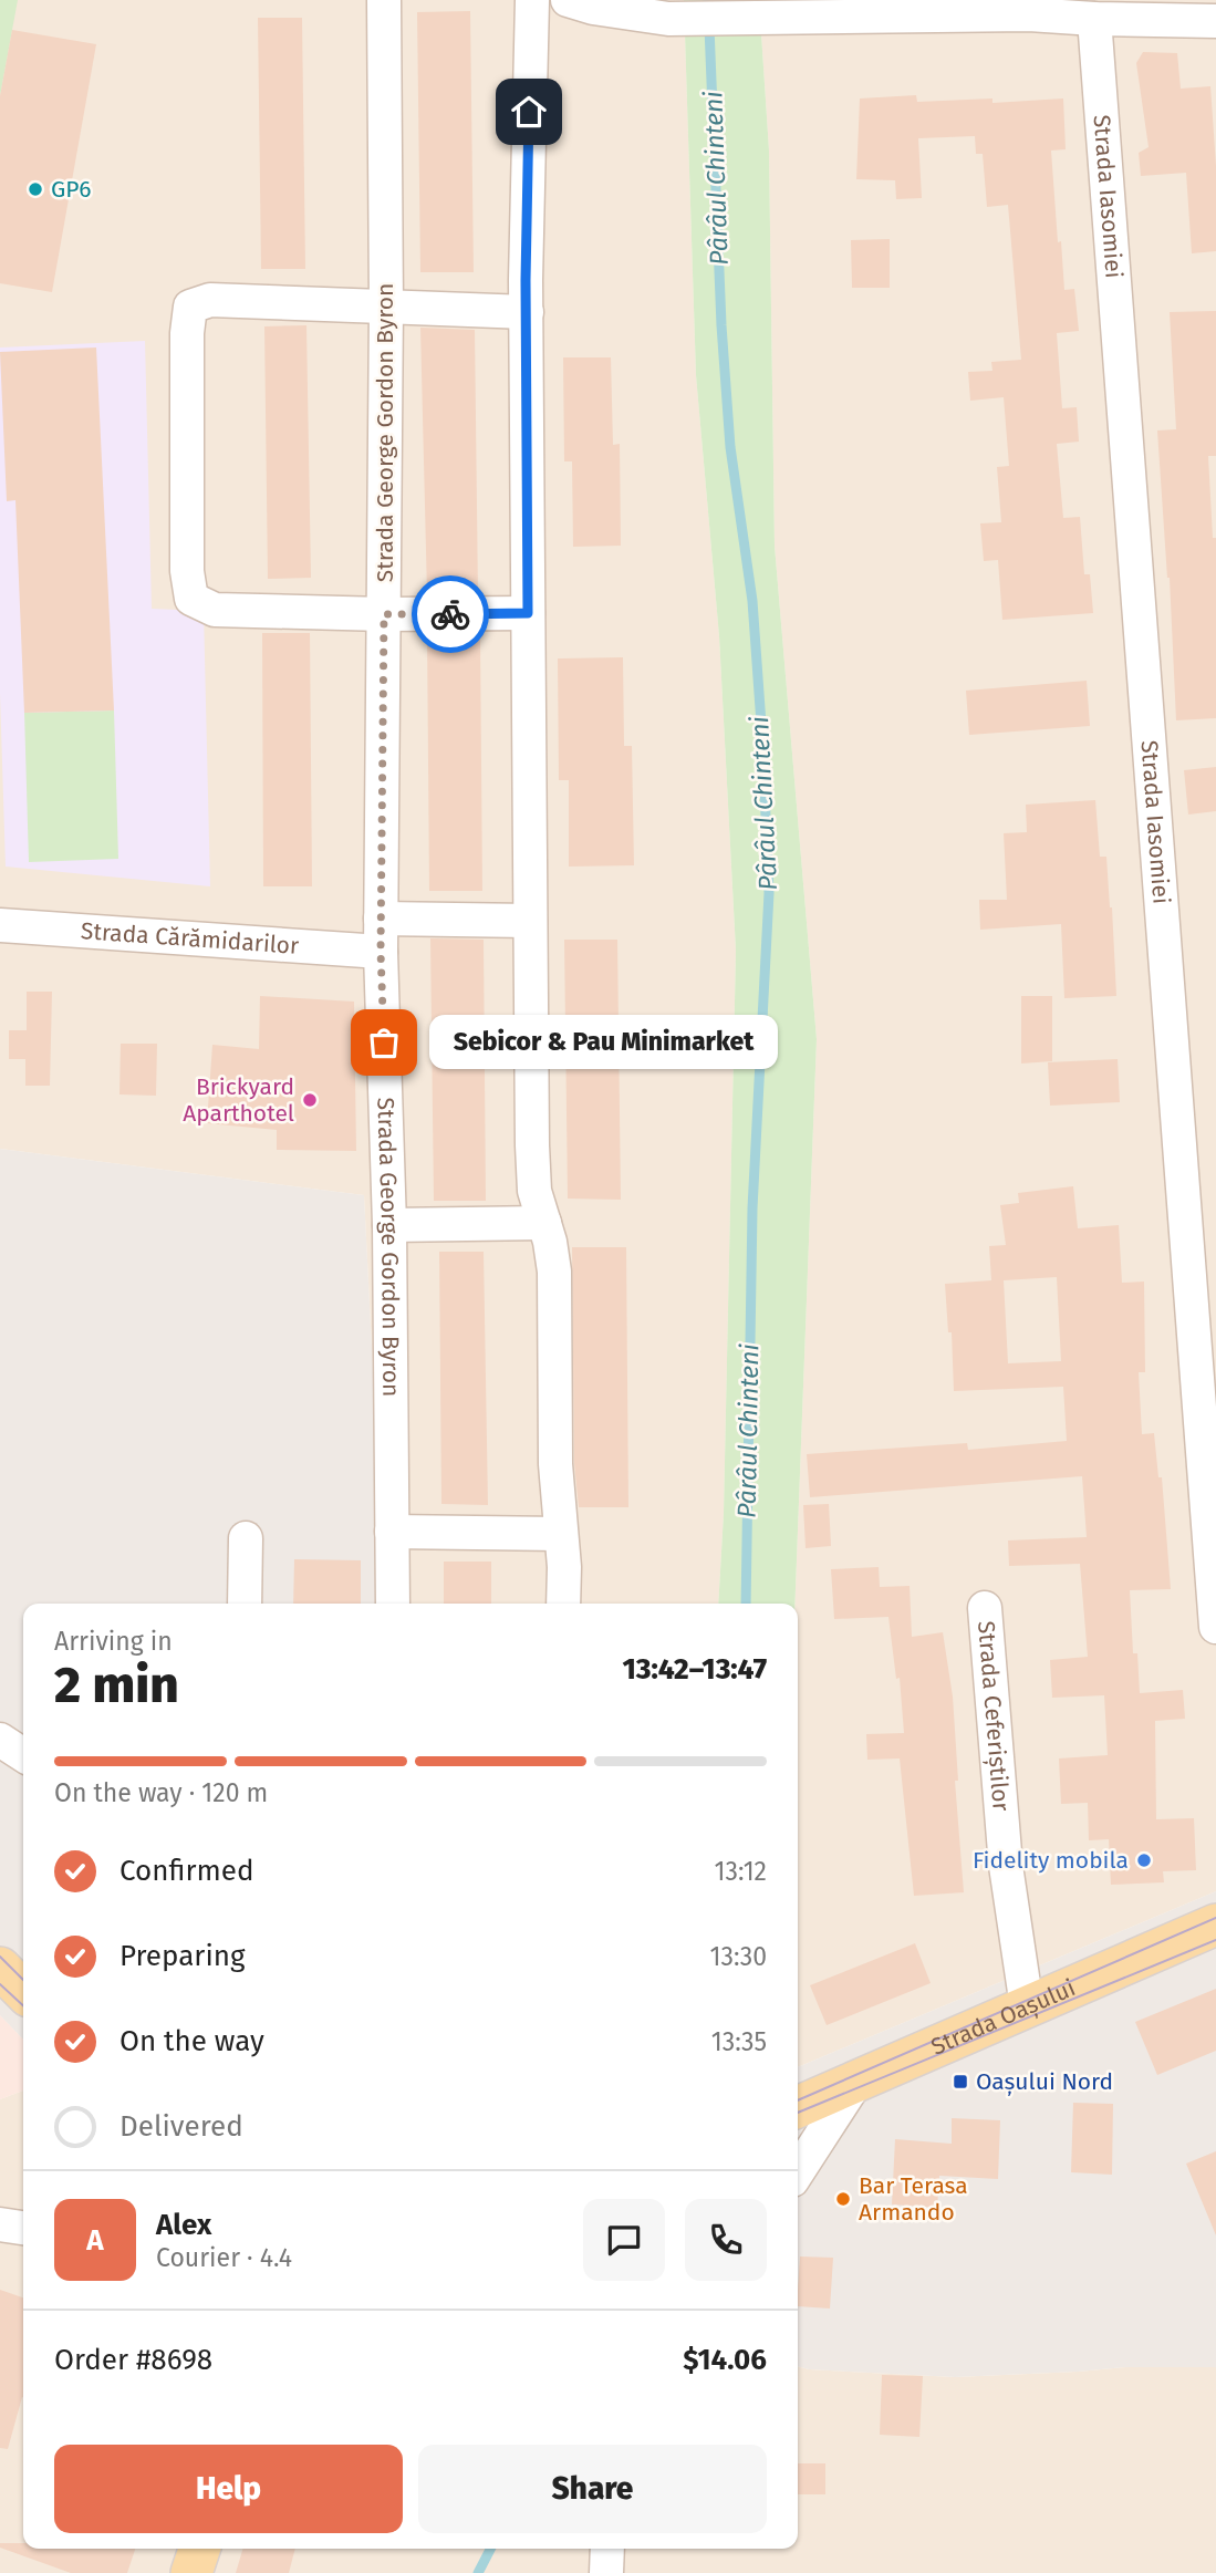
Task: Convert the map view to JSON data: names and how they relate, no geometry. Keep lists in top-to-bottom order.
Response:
{
  "streets": {
    "main road": ["Strada Oașului"],
    "street": [
      "Strada Iasomiei",
      "Strada George Gordon Byron",
      "Strada Cărămidarilor",
      "Strada Ceferiștilor"
    ]
  },
  "crossings": [
    ["Strada George Gordon Byron", "Strada Cărămidarilor"],
    ["Strada Ceferiștilor", "Strada Oașului"]
  ],
  "water": ["Pârâul Chinteni"],
  "places": {
    "other": [
      "GP6",
      "Sebicor & Pau Minimarket",
      "Brickyard Aparthotel",
      "Fidelity mobila",
      "Bar Terasa Armando"
    ],
    "transit": ["Oașului Nord"]
  },
  "page": {
    "bubble": "Sebicor & Pau Minimarket",
    "heading": ["2 min", "Arriving in", "13:42–13:47"],
    "panel": [
      "Alex",
      "Courier · 4.4",
      "Order #8698",
      "$14.06"
    ],
    "bar": "On the way · 120 m",
    "list": [
      ["Confirmed", "13:12"],
      ["Preparing", "13:30"],
      ["On the way", "13:35"],
      "Delivered"
    ],
    "round": "A",
    "buttons": ["Help", "Share"]
  }
}
